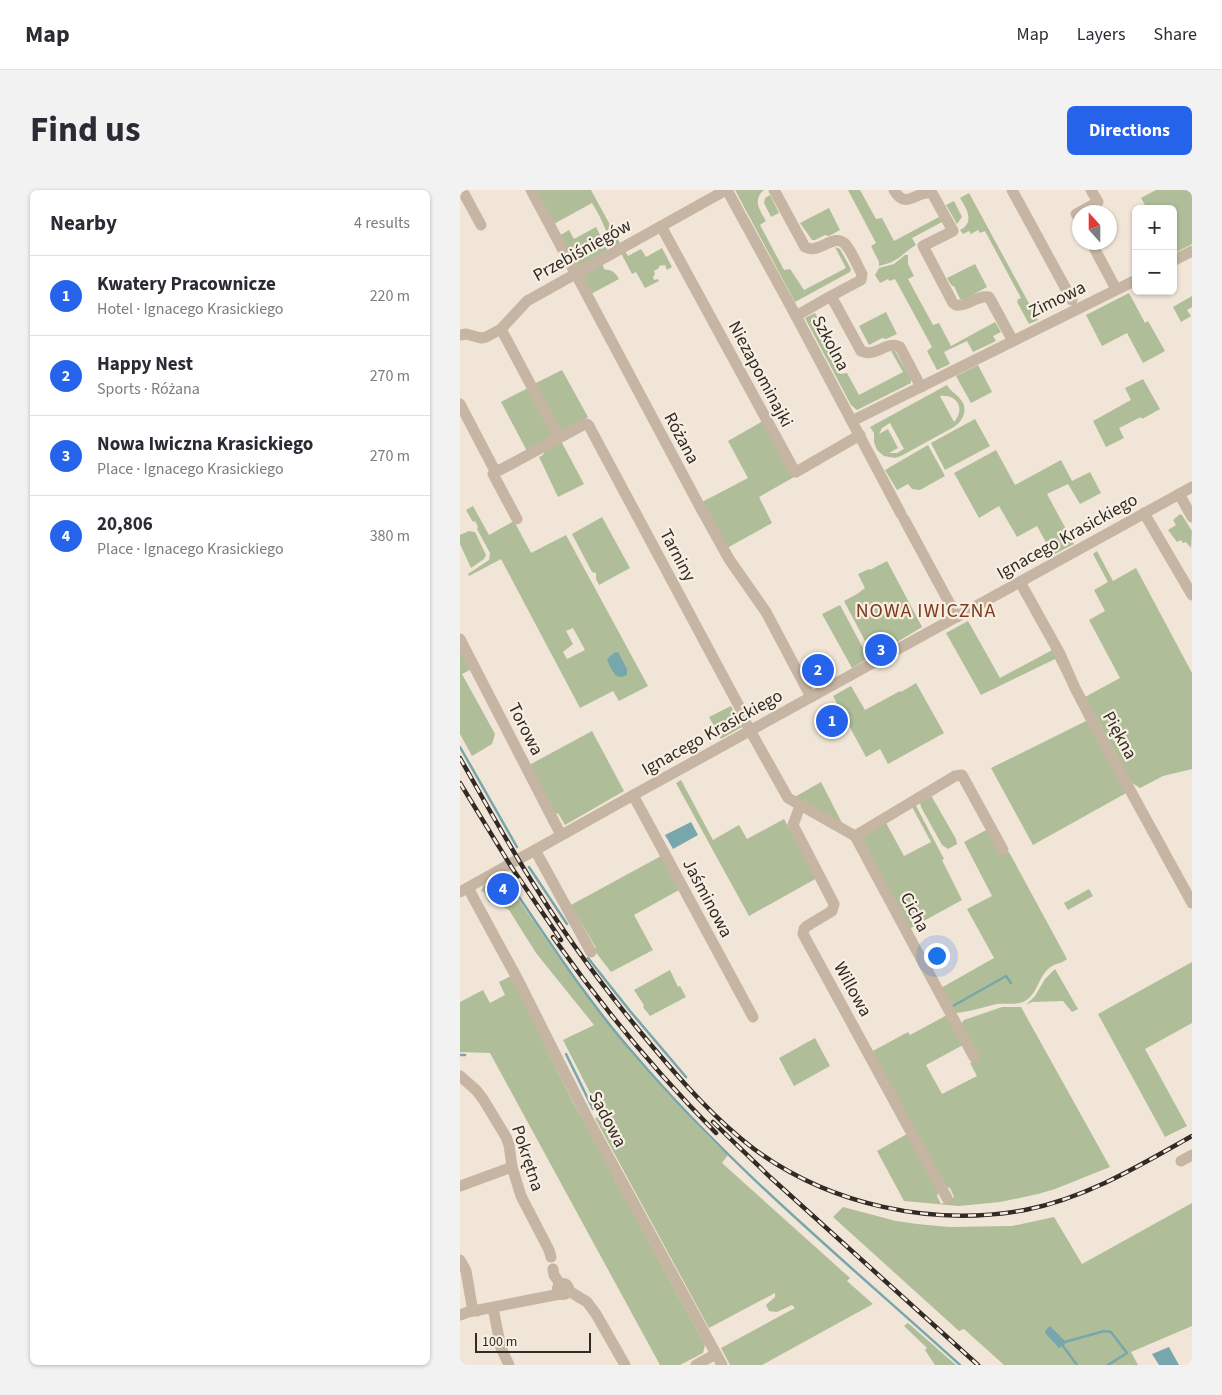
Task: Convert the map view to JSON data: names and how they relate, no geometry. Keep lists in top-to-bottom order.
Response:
{
  "streets": {
    "street": [
      "Przebiśniegów",
      "Zimowa",
      "Szkolna",
      "Niezapominajki",
      "Różana",
      "Ignacego Krasickiego",
      "Tarniny",
      "Torowa",
      "Piękna",
      "Jaśminowa",
      "Cicha",
      "Willowa",
      "Sadowa",
      "Pokrętna"
    ]
  },
  "crossings": [
    ["Przebiśniegów", "Szkolna"],
    ["Przebiśniegów", "Niezapominajki"],
    ["Przebiśniegów", "Różana"],
    ["Zimowa", "Szkolna"],
    ["Szkolna", "Niezapominajki"],
    ["Szkolna", "Ignacego Krasickiego"],
    ["Różana", "Ignacego Krasickiego"],
    ["Ignacego Krasickiego", "Tarniny"],
    ["Ignacego Krasickiego", "Torowa"],
    ["Ignacego Krasickiego", "Piękna"],
    ["Ignacego Krasickiego", "Jaśminowa"],
    ["Ignacego Krasickiego", "Sadowa"]
  ],
  "districts": ["NOWA IWICZNA"],
  "scale_bar": "100 m",
  "north": "top",
  "page": {
    "header": "Map",
    "nav": ["Map", "Layers", "Share"],
    "title": "Find us",
    "buttons": "Directions",
    "heading": ["Nearby", "4 results"],
    "map_buttons": ["+", "−"],
    "list": [
      {
        "mark": "1",
        "name": "Kwatery Pracownicze",
        "note": "Hotel · Ignacego Krasickiego",
        "value": "220 m"
      },
      {
        "mark": "2",
        "name": "Happy Nest",
        "note": "Sports · Różana",
        "value": "270 m"
      },
      {
        "mark": "3",
        "name": "Nowa Iwiczna Krasickiego",
        "note": "Place · Ignacego Krasickiego",
        "value": "270 m"
      },
      {
        "mark": "4",
        "name": "20,806",
        "note": "Place · Ignacego Krasickiego",
        "value": "380 m"
      }
    ],
    "pins": [
      "3",
      "2",
      "1",
      "4"
    ],
    "scale": "100 m"
  }
}
